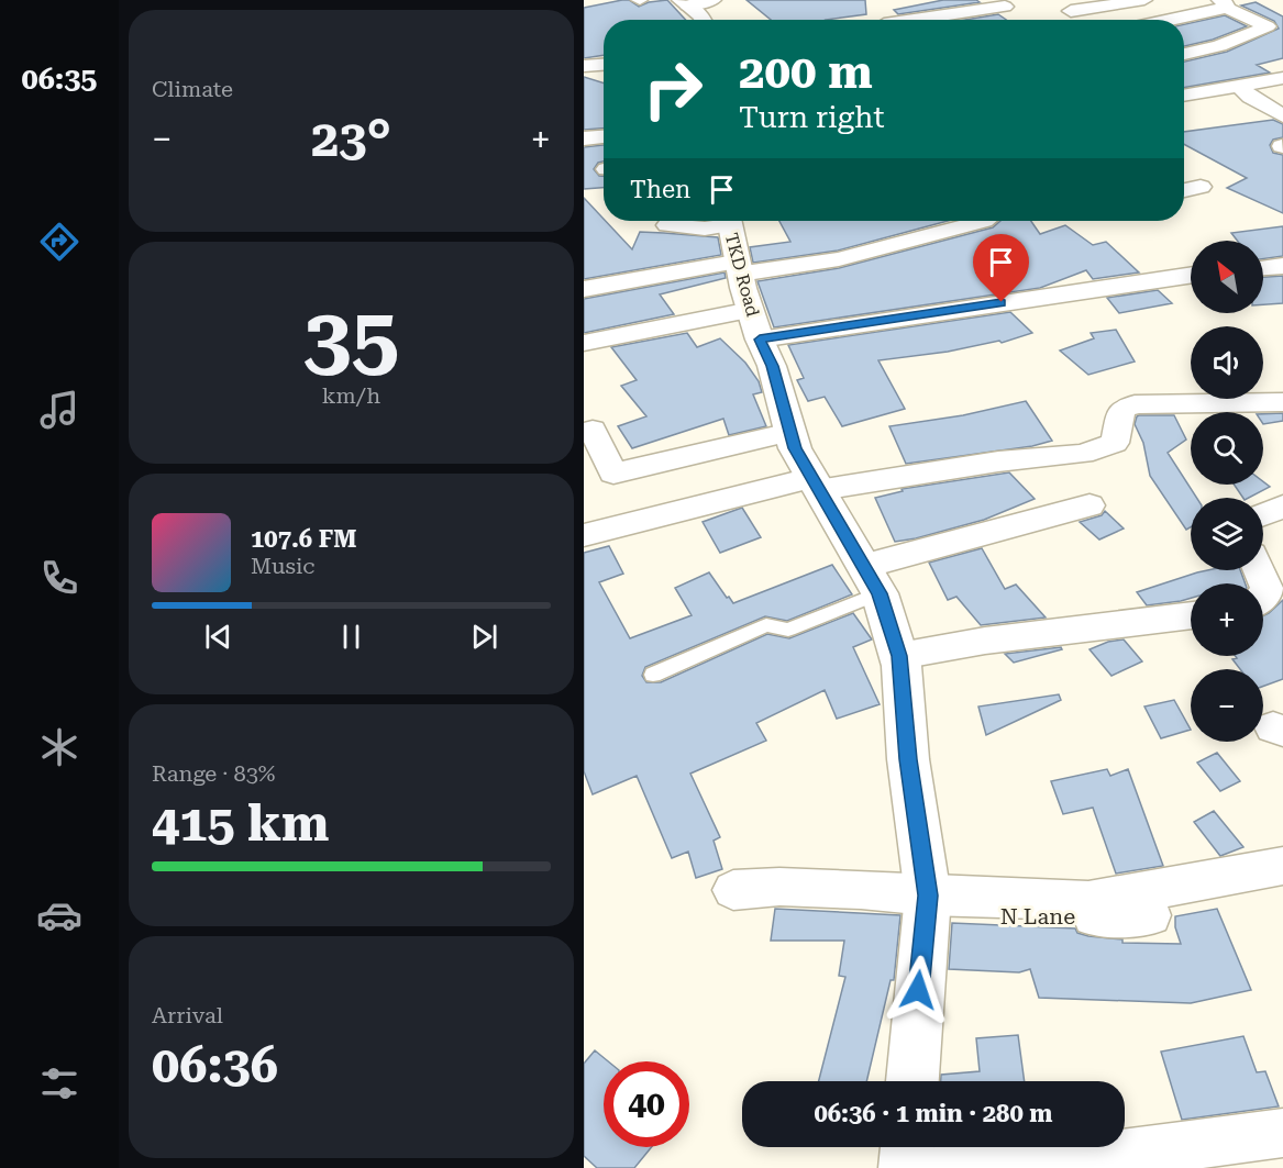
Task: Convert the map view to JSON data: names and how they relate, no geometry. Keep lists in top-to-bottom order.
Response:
{
  "streets": {
    "street": ["TKD Road", "N Lane"]
  },
  "crossings": [
    ["TKD Road", "N Lane"]
  ],
  "north": "top left",
  "page": {
    "tabs": "06:35",
    "tile": [
      "Climate",
      ["35", "km/h"],
      ["Range · 83%", "415 km"],
      ["Arrival", "06:36"]
    ],
    "turn": ["200 m", "Turn right"],
    "heat": ["−", "23°", "+"],
    "then": "Then",
    "map_buttons": ["+", "−"],
    "song": ["107.6 FM", "Music"],
    "limit": "40",
    "trip": "06:36 · 1 min · 280 m"
  }
}
